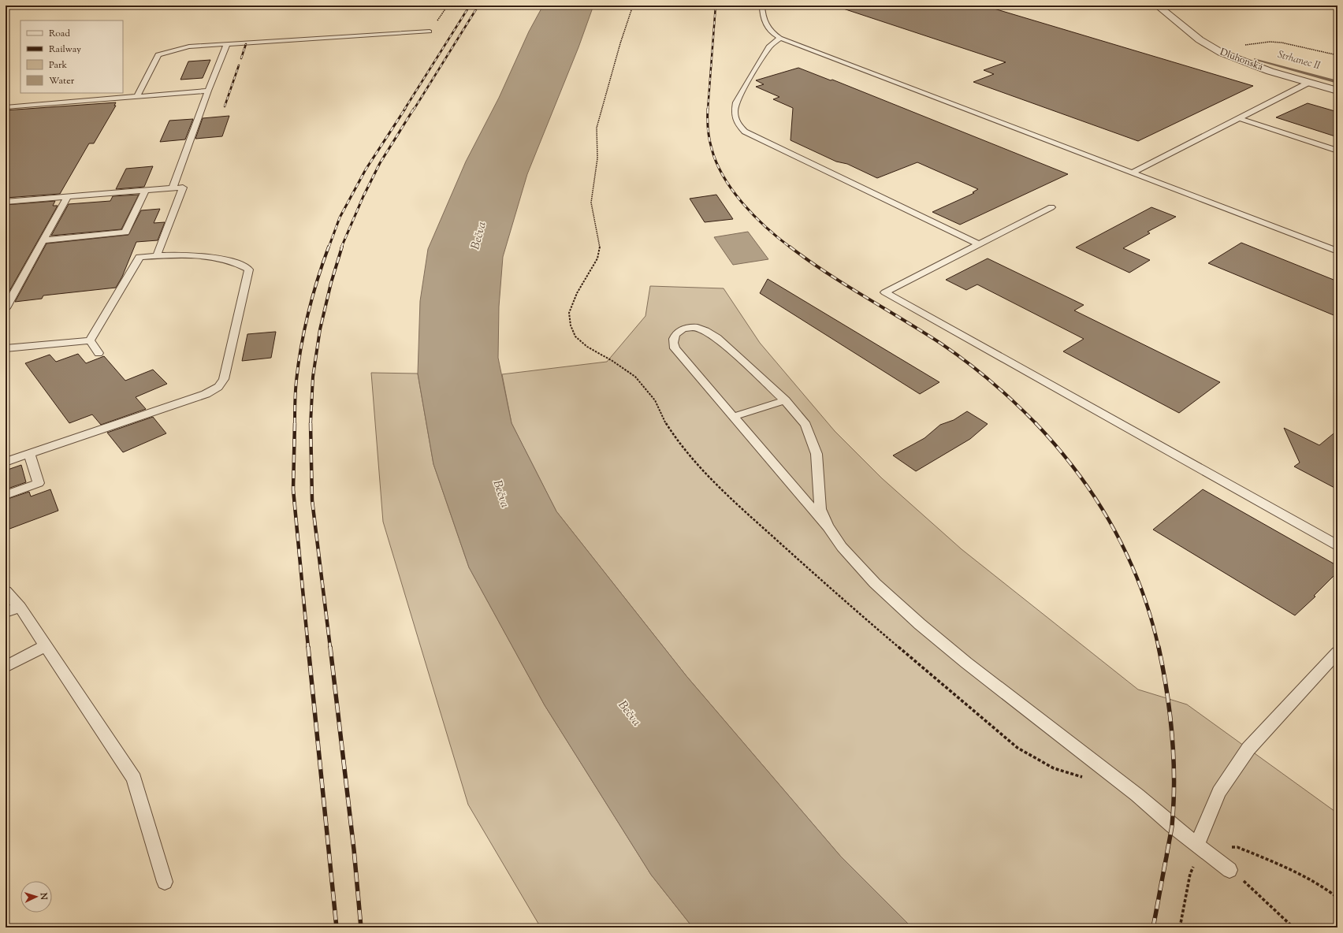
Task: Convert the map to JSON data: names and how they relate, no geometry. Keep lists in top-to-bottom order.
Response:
{
  "streets": {
    "street": ["Dluhonská"]
  },
  "water": ["Strhanec II", "Bečva"],
  "legend": [
    "Road",
    "Railway",
    "Park",
    "Water"
  ],
  "north": "right"
}
